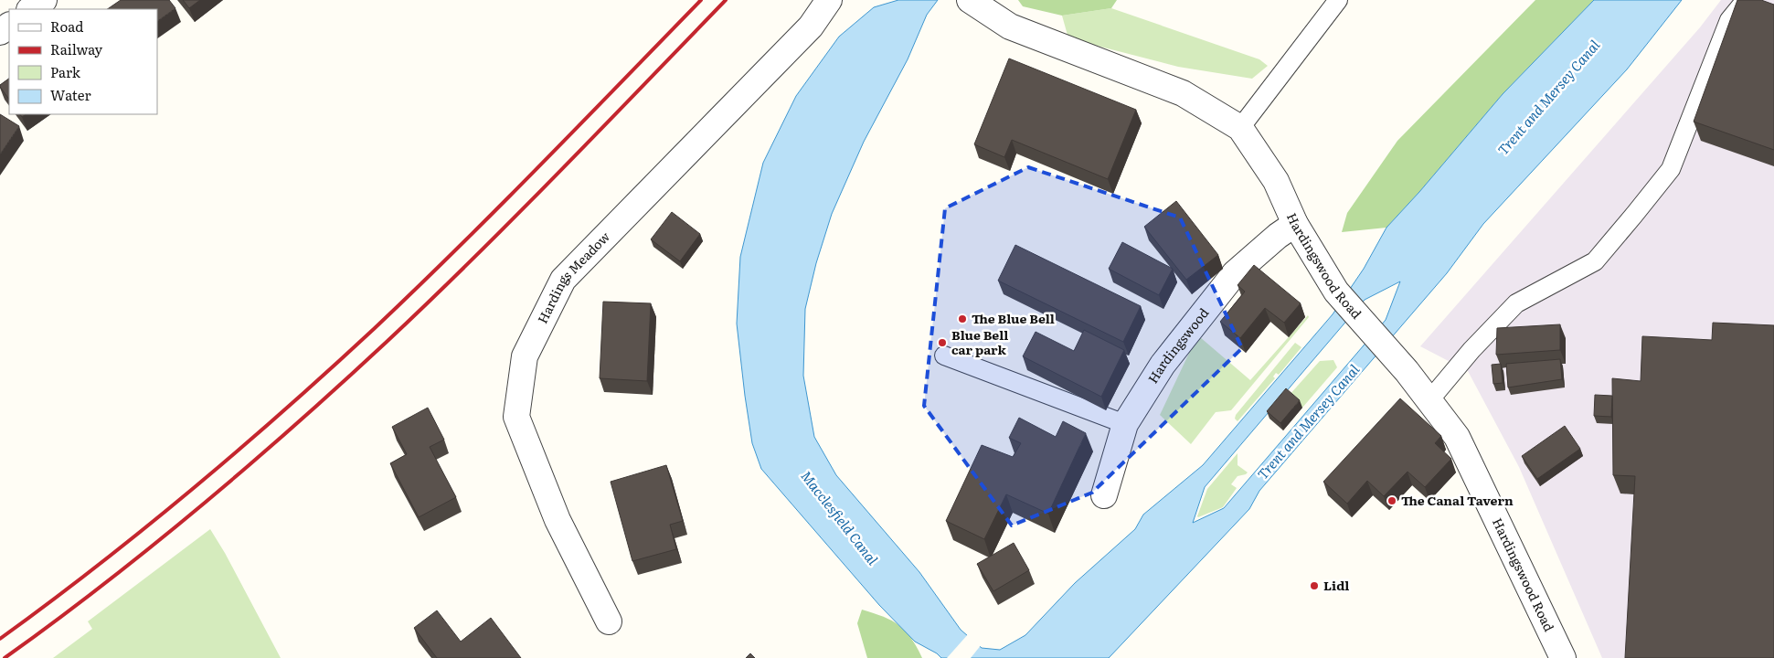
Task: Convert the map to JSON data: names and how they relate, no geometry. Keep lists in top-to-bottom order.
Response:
{
  "streets": {
    "street": ["Hardingswood Road", "Hardings Meadow", "Hardingswood"]
  },
  "crossings": [
    ["Hardingswood Road", "Hardingswood"]
  ],
  "water": ["Trent and Mersey Canal", "Macclesfield Canal"],
  "places": [
    "The Blue Bell",
    "Blue Bell car park",
    "The Canal Tavern",
    "Lidl"
  ],
  "legend": [
    "Road",
    "Railway",
    "Park",
    "Water"
  ]
}
